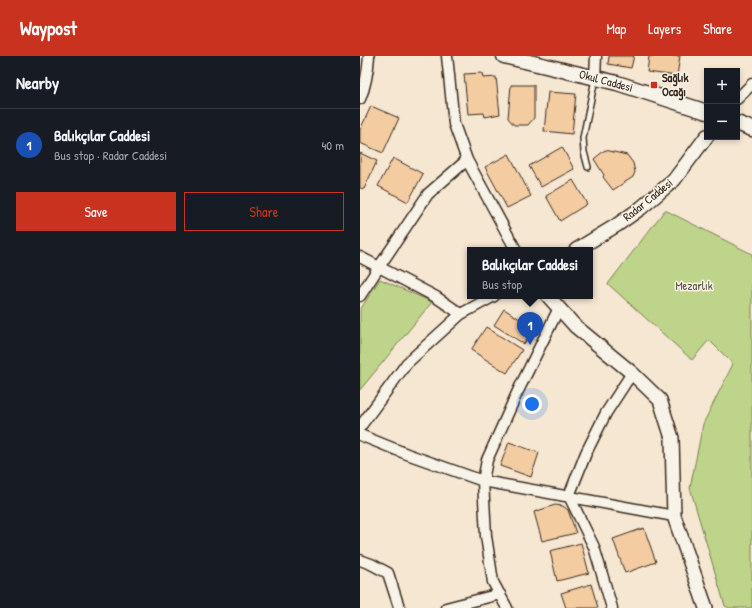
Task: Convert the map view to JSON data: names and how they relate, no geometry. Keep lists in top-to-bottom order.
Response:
{
  "streets": {
    "main road": ["Okul Caddesi"],
    "street": ["Radar Caddesi"]
  },
  "parks": ["Mezarlık"],
  "places": {
    "transit": ["Sağlık Ocağı"]
  },
  "page": {
    "header": "Waypost",
    "nav": ["Map", "Layers", "Share"],
    "heading": "Nearby",
    "map_buttons": ["+", "−"],
    "list": [
      {
        "mark": "1",
        "name": "Balıkçılar Caddesi",
        "note": "Bus stop · Radar Caddesi",
        "value": "40 m"
      }
    ],
    "buttons": ["Save", "Share"],
    "popup": ["Balıkçılar Caddesi", "Bus stop"],
    "pins": "1"
  }
}
